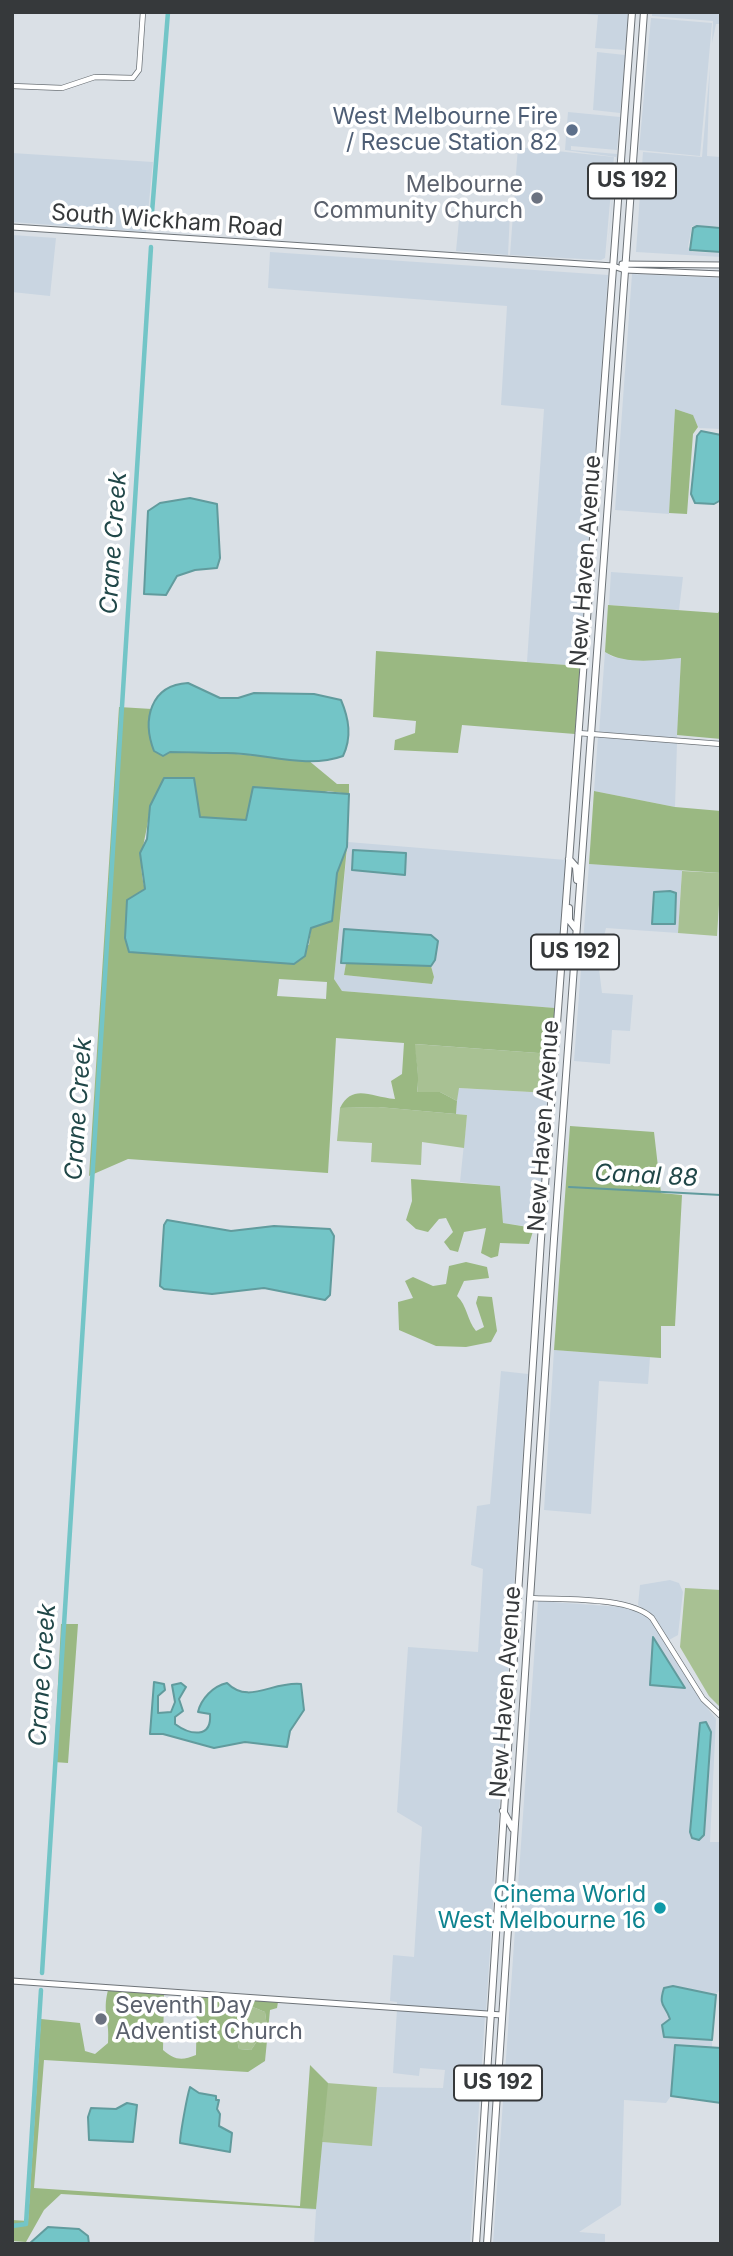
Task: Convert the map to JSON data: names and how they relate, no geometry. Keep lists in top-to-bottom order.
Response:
{
  "streets": {
    "main road": ["US 192", "South Wickham Road", "New Haven Avenue"]
  },
  "crossings": [
    ["South Wickham Road", "New Haven Avenue"]
  ],
  "water": ["Crane Creek", "Canal 88"],
  "places": [
    "West Melbourne Fire / Rescue Station 82",
    "Melbourne Community Church",
    "Cinema World West Melbourne 16",
    "Seventh Day Adventist Church"
  ]
}
